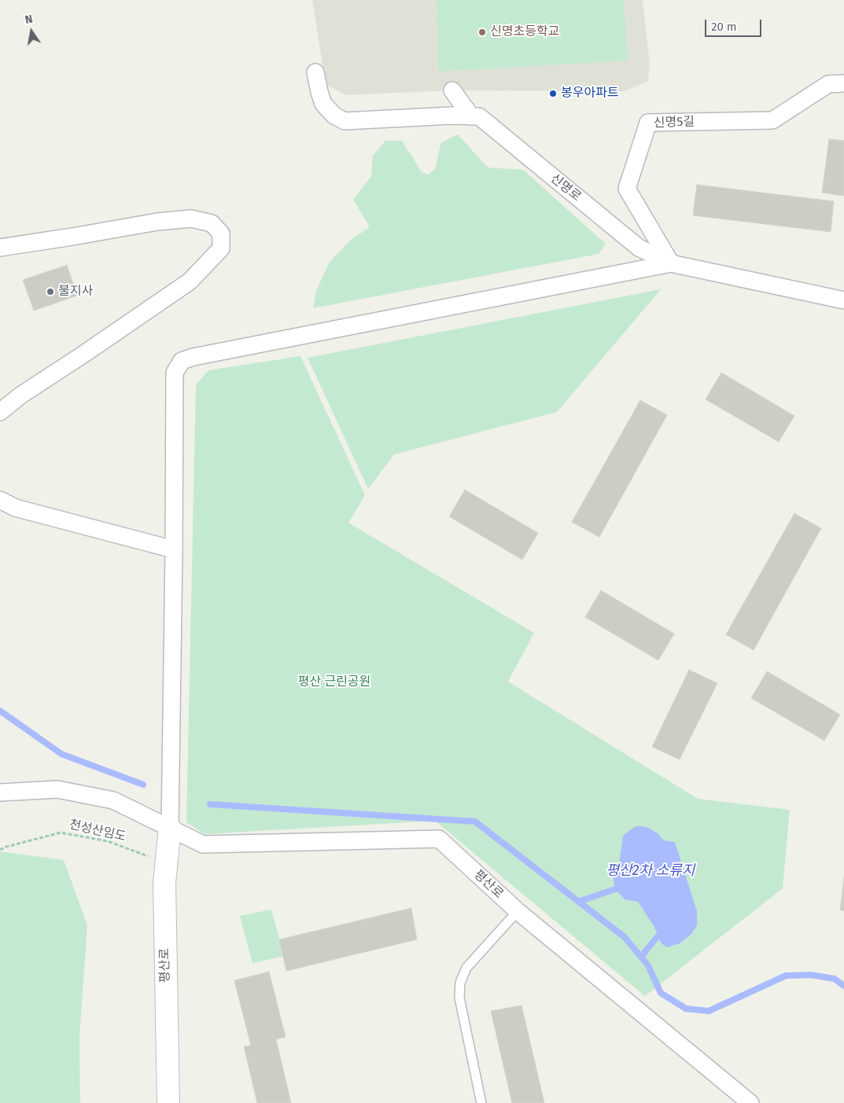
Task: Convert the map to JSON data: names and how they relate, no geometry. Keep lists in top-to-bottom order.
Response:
{
  "streets": {
    "street": ["신명5길", "신명로", "평산로"],
    "path": ["천성산임도"]
  },
  "crossings": [
    ["신명5길", "신명로"],
    ["천성산임도", "평산로"]
  ],
  "water": ["평산2차 소류지"],
  "parks": ["평산 근린공원"],
  "places": ["신명초등학교", "봉우아파트", "불지사"],
  "scale_bar": "20 m",
  "north": "top"
}
